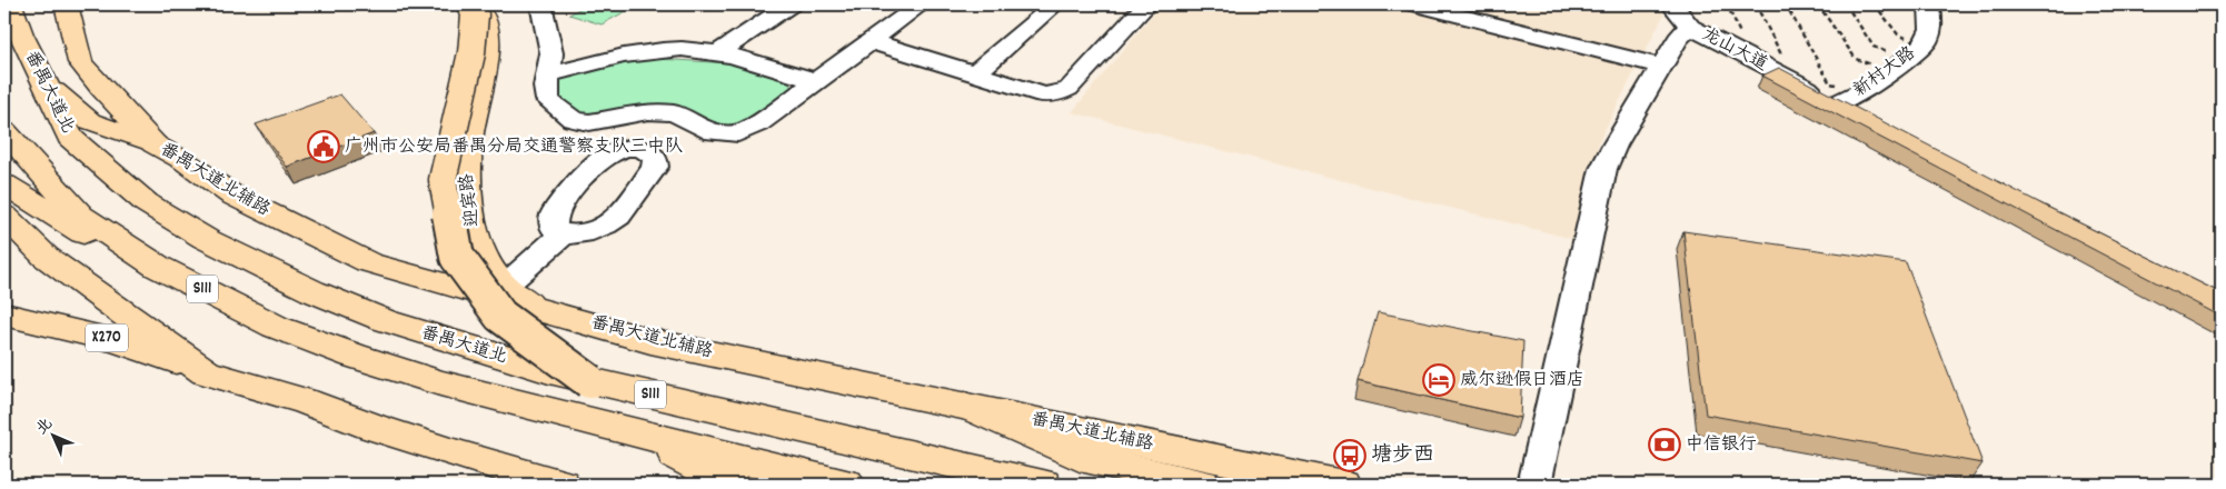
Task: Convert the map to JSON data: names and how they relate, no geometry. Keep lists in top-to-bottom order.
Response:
{
  "streets": {
    "main road": [
      "番禺大道北",
      "番禺大道北辅路",
      "迎宾路",
      "S111",
      "X270"
    ],
    "street": ["龙山大道", "新村大路"]
  },
  "crossings": [
    ["龙山大道", "新村大路"],
    ["番禺大道北辅路", "迎宾路"]
  ],
  "places": {
    "public building": ["广州市公安局番禺分局交通警察支队三中队"],
    "hotel": ["威尔逊假日酒店"],
    "bank": ["中信银行"],
    "bus stop": ["塘步西"]
  },
  "north": "top left"
}
